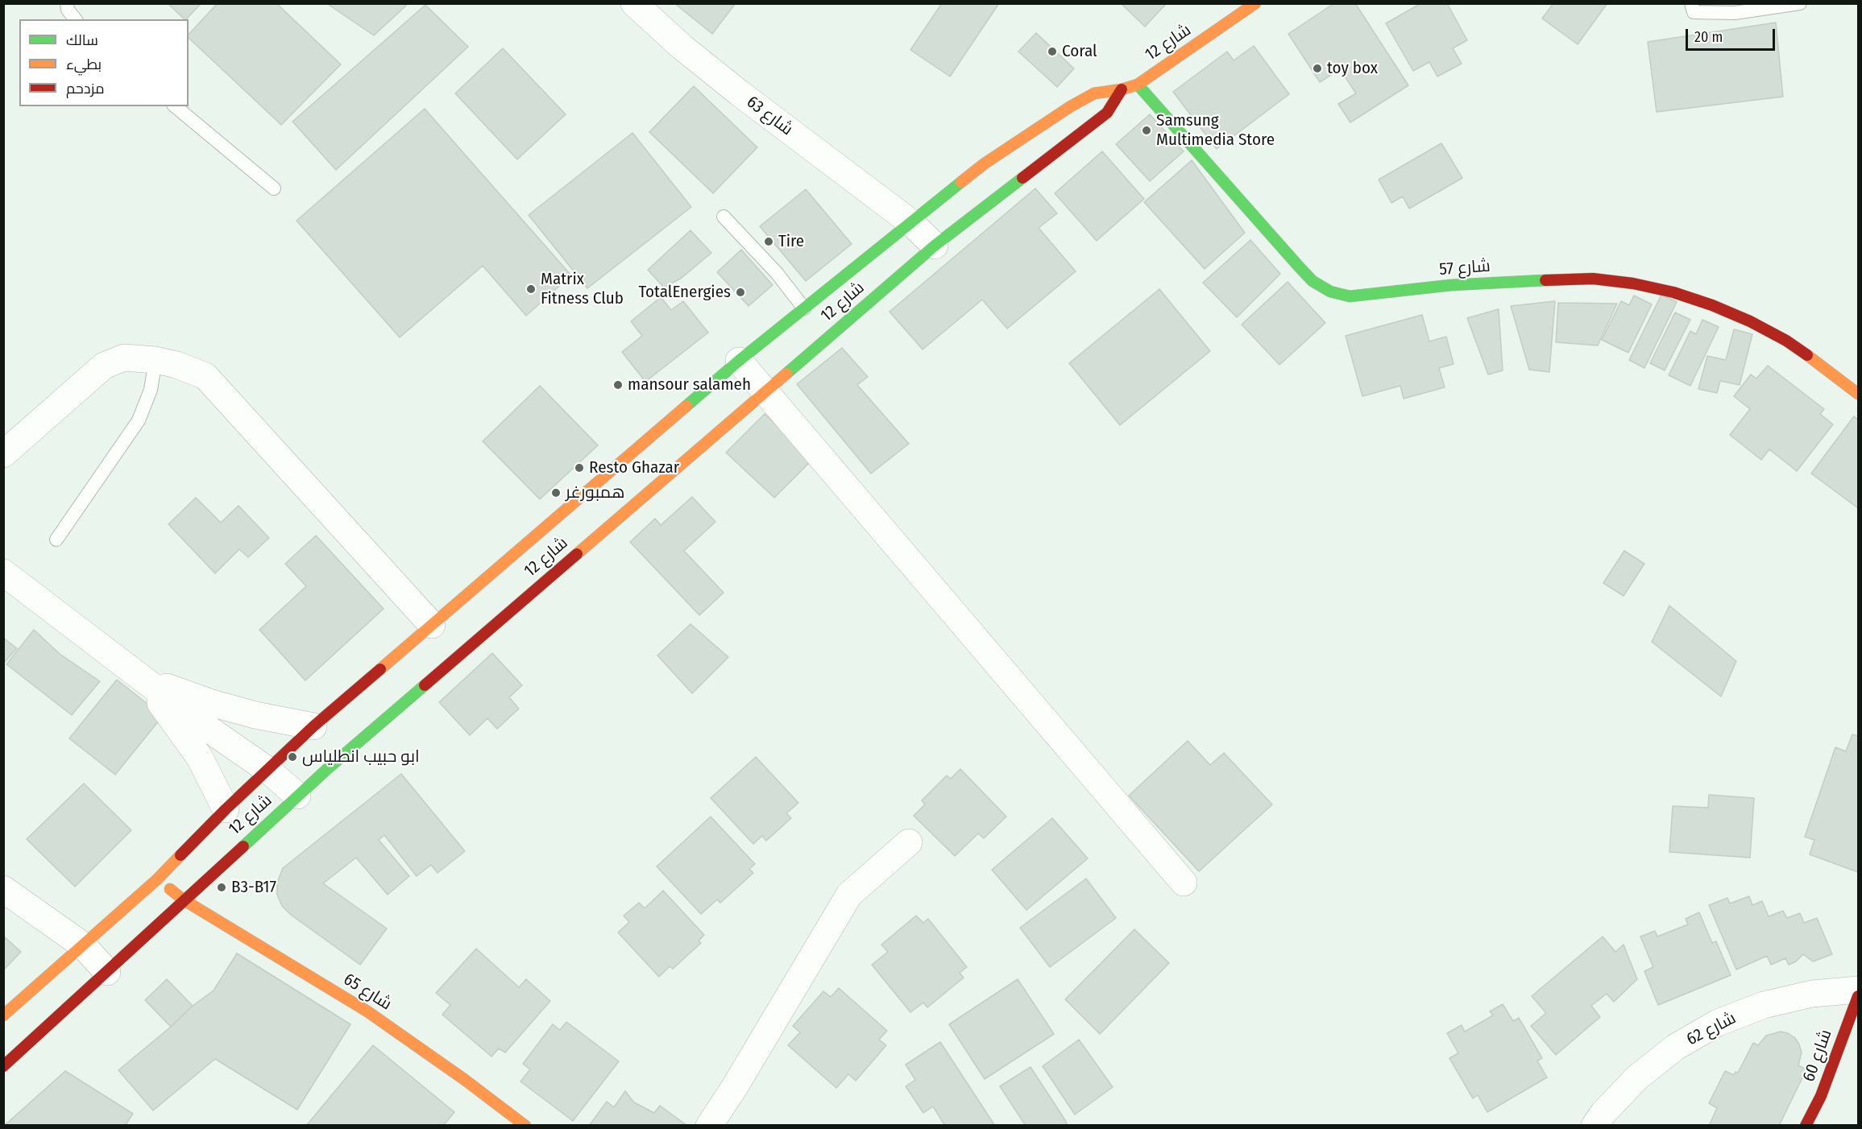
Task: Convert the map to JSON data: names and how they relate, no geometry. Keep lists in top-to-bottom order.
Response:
{
  "streets": {
    "street": [
      "شارع 12",
      "شارع 63",
      "شارع 57",
      "شارع 65",
      "شارع 62",
      "شارع 60"
    ]
  },
  "crossings": [
    ["شارع 12", "شارع 63"],
    ["شارع 12", "شارع 57"],
    ["شارع 12", "شارع 65"]
  ],
  "places": [
    "Coral",
    "toy box",
    "Samsung Multimedia Store",
    "Tire",
    "Matrix Fitness Club",
    "TotalEnergies",
    "mansour salameh",
    "Resto Ghazar",
    "همبورغر",
    "ابو حبيب انطلياس",
    "B3-B17"
  ],
  "legend": ["سالك", "بطيء", "مزدحم"],
  "scale_bar": "20 m"
}
